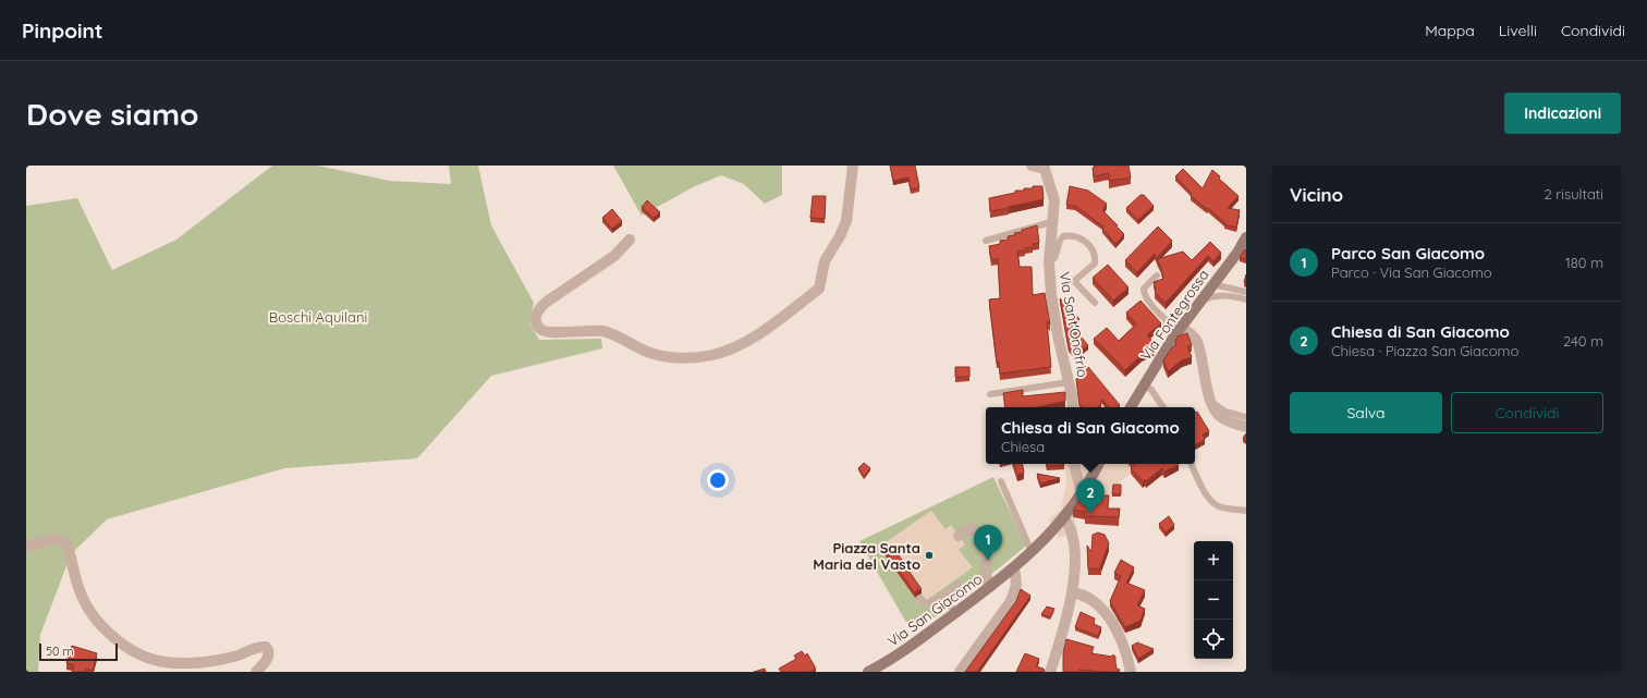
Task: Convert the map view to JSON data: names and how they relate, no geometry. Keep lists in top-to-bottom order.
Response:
{
  "streets": {
    "street": ["Via Fontegrossa", "Via Sant'Onofrio", "Via San Giacomo"]
  },
  "parks": ["Boschi Aquilani"],
  "places": ["Piazza Santa Maria del Vasto"],
  "scale_bar": "50 m",
  "page": {
    "header": "Pinpoint",
    "nav": ["Mappa", "Livelli", "Condividi"],
    "buttons": [
      "Indicazioni",
      ["Salva", "Condividi"]
    ],
    "title": "Dove siamo",
    "heading": ["Vicino", "2 risultati"],
    "list": [
      {
        "mark": "1",
        "name": "Parco San Giacomo",
        "note": "Parco · Via San Giacomo",
        "value": "180 m"
      },
      {
        "mark": "2",
        "name": "Chiesa di San Giacomo",
        "note": "Chiesa · Piazza San Giacomo",
        "value": "240 m"
      }
    ],
    "popup": ["Chiesa di San Giacomo", "Chiesa"],
    "pins": ["2", "1"],
    "map_buttons": ["+", "−"],
    "scale": "50 m"
  }
}
